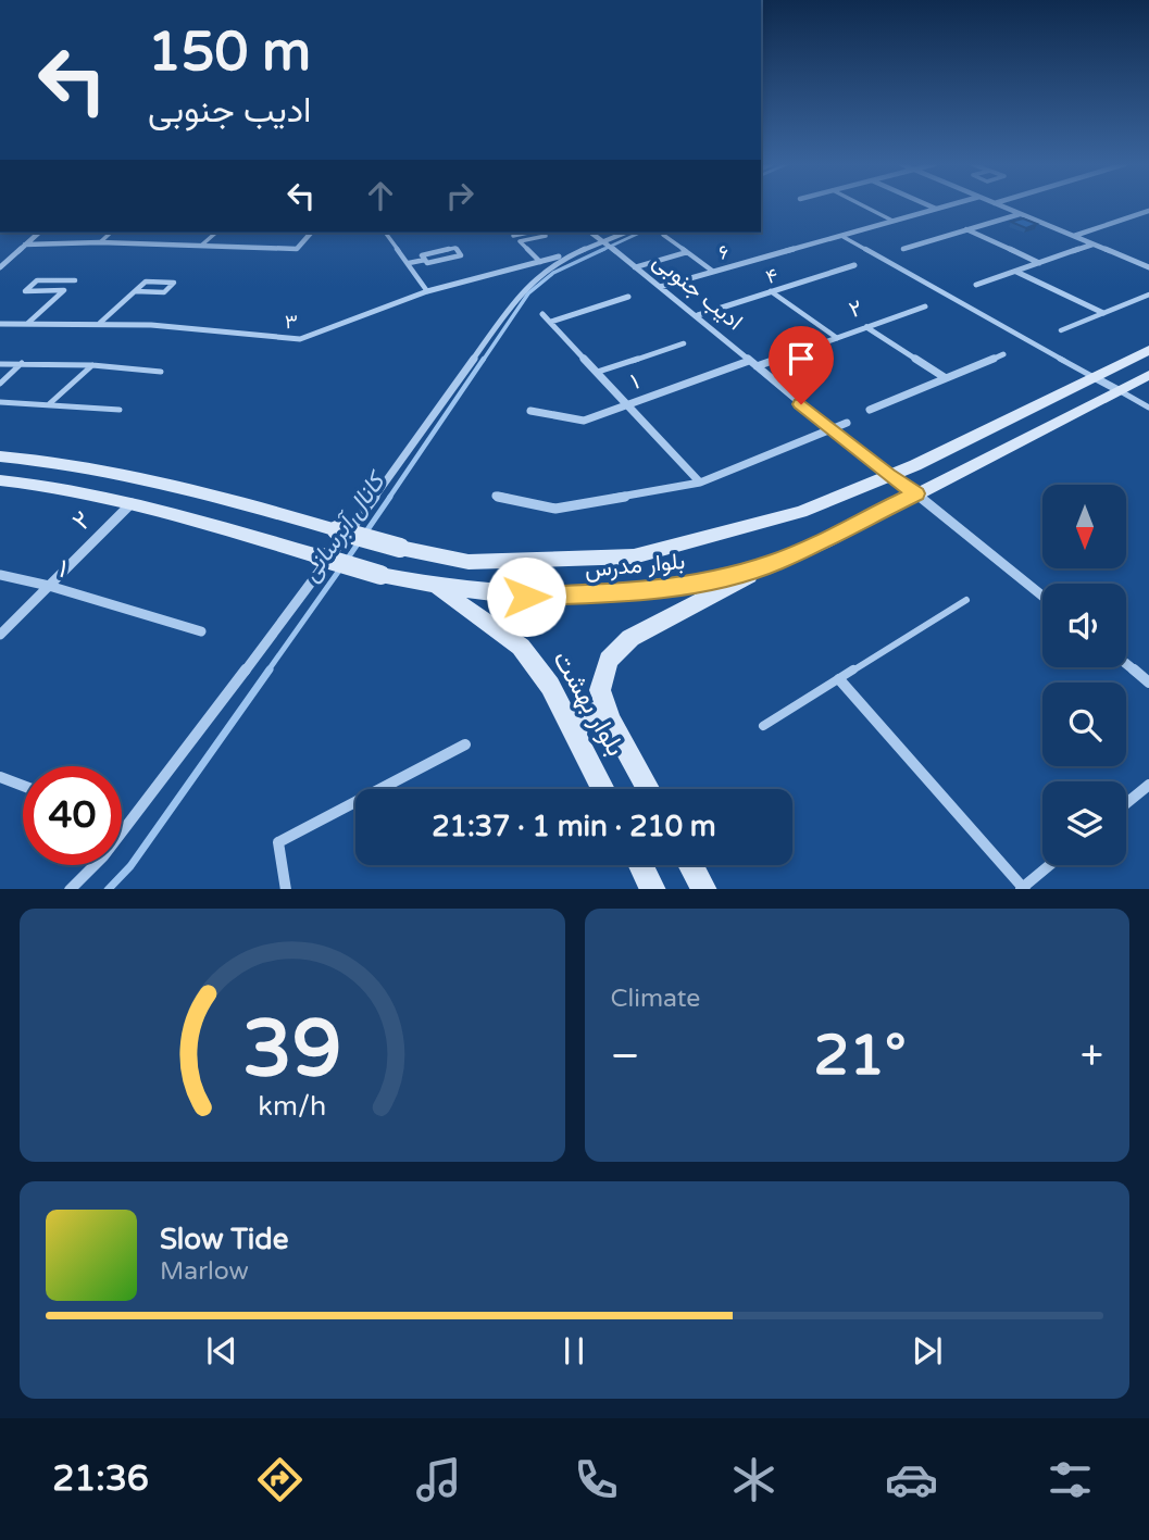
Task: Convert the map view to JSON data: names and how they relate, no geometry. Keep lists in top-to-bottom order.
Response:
{
  "streets": {
    "street": [
      "۶",
      "۴",
      "ادیب جنوبی",
      "۲",
      "۳",
      "۱",
      "بلوار مدرس",
      "بلوار بهشت"
    ]
  },
  "crossings": [
    ["۶", "ادیب جنوبی"],
    ["۴", "ادیب جنوبی"],
    ["ادیب جنوبی", "۲"],
    ["ادیب جنوبی", "۳"],
    ["ادیب جنوبی", "۱"],
    ["ادیب جنوبی", "بلوار مدرس"],
    ["۲", "۱"],
    ["۲", "بلوار مدرس"],
    ["بلوار مدرس", "بلوار بهشت"]
  ],
  "water": ["کانال آبرسانی"],
  "north": "bottom",
  "page": {
    "turn": ["150 m", "ادیب جنوبی"],
    "limit": "40",
    "trip": "21:37 · 1 min · 210 m",
    "tile": "Climate",
    "heat": ["−", "21°", "+"],
    "song": ["Slow Tide", "Marlow"],
    "tabs": "21:36",
    "gauge": ["39", "km/h"]
  }
}
